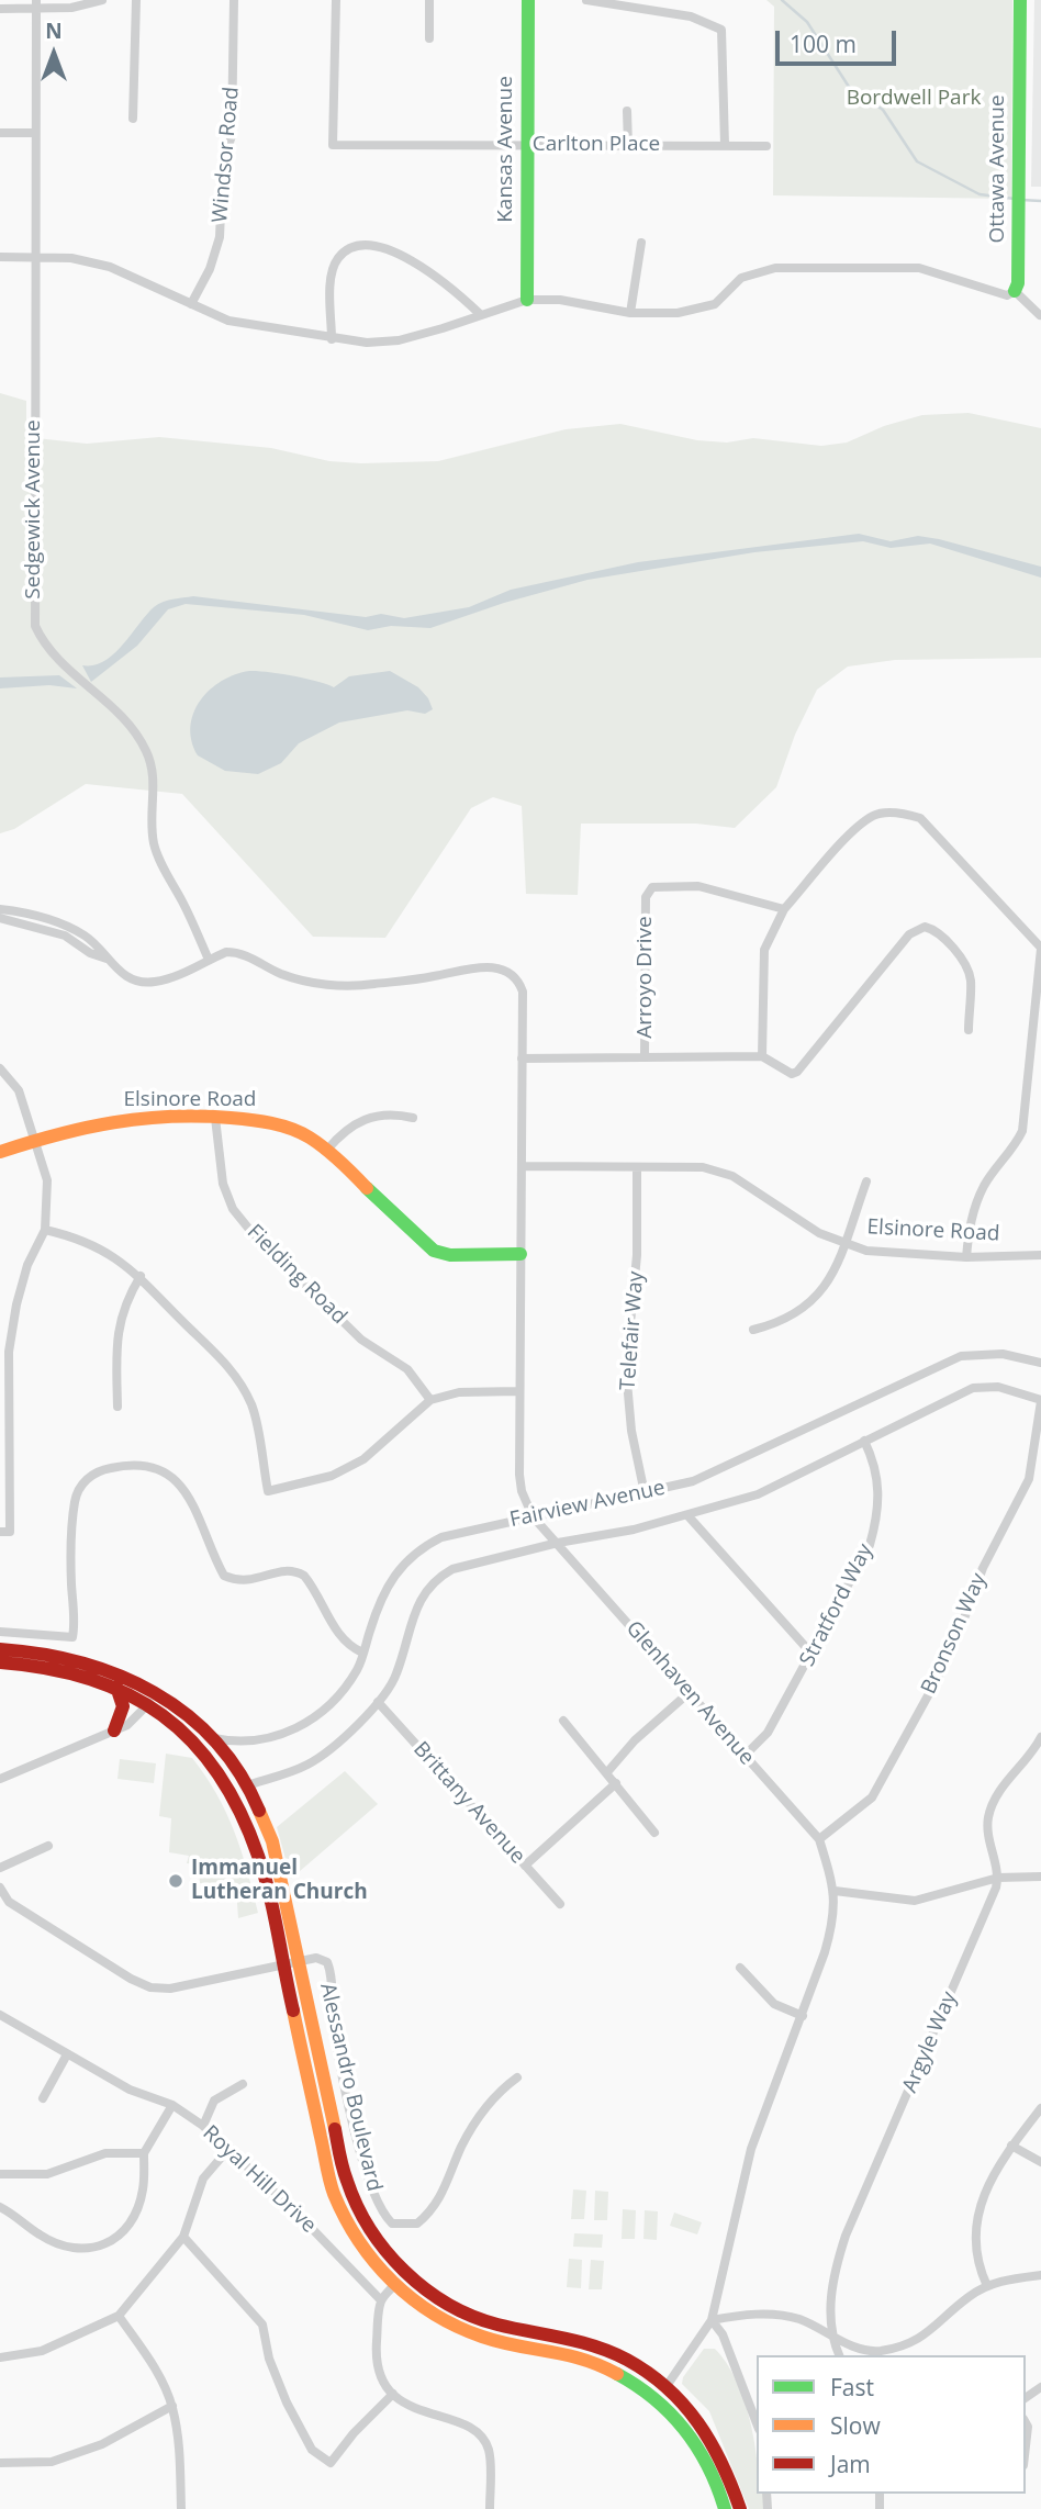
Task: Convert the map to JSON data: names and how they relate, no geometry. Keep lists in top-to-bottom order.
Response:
{
  "streets": {
    "main road": [
      "Kansas Avenue",
      "Ottawa Avenue",
      "Elsinore Road",
      "Alessandro Boulevard"
    ],
    "street": [
      "Carlton Place",
      "Windsor Road",
      "Sedgewick Avenue",
      "Arroyo Drive",
      "Fielding Road",
      "Telefair Way",
      "Fairview Avenue",
      "Stratford Way",
      "Bronson Way",
      "Glenhaven Avenue",
      "Brittany Avenue",
      "Argyle Way",
      "Royal Hill Drive"
    ]
  },
  "crossings": [
    ["Carlton Place", "Kansas Avenue"],
    ["Arroyo Drive", "Glenhaven Avenue"],
    ["Elsinore Road", "Fielding Road"],
    ["Elsinore Road", "Telefair Way"],
    ["Elsinore Road", "Glenhaven Avenue"],
    ["Telefair Way", "Fairview Avenue"],
    ["Fairview Avenue", "Stratford Way"],
    ["Fairview Avenue", "Bronson Way"],
    ["Fairview Avenue", "Glenhaven Avenue"],
    ["Fairview Avenue", "Brittany Avenue"],
    ["Fairview Avenue", "Alessandro Boulevard"],
    ["Stratford Way", "Glenhaven Avenue"],
    ["Bronson Way", "Glenhaven Avenue"]
  ],
  "parks": ["Bordwell Park"],
  "places": ["Immanuel Lutheran Church"],
  "legend": ["Fast", "Slow", "Jam"],
  "scale_bar": "100 m",
  "north": "top"
}
